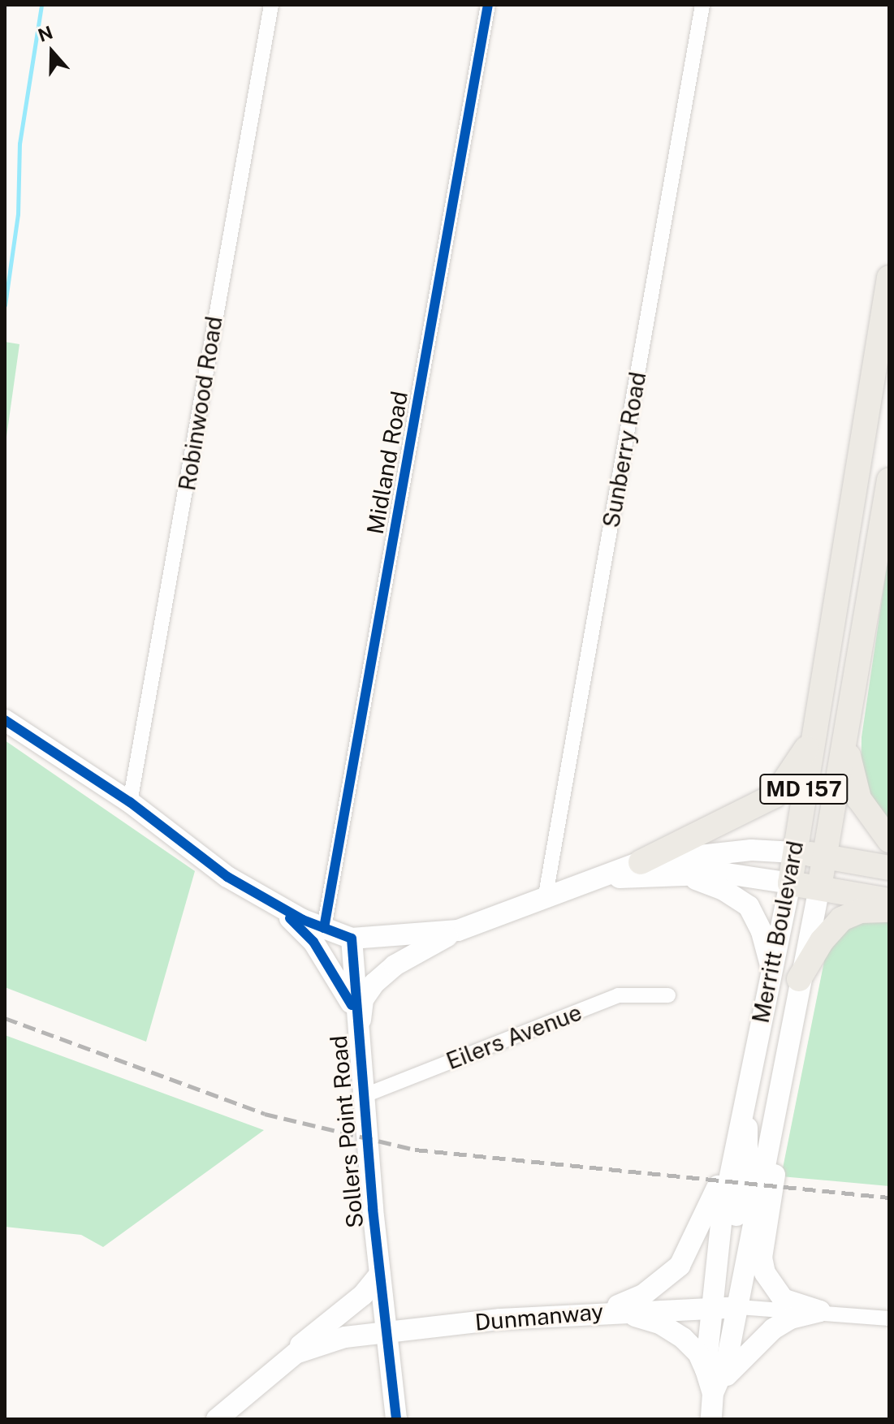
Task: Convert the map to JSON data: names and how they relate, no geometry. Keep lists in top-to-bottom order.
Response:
{
  "streets": {
    "main road": ["MD 157", "Merritt Boulevard"],
    "street": [
      "Robinwood Road",
      "Sunberry Road",
      "Midland Road",
      "Eilers Avenue",
      "Sollers Point Road",
      "Dunmanway"
    ]
  },
  "crossings": [
    ["MD 157", "Merritt Boulevard"],
    ["Merritt Boulevard", "Dunmanway"],
    ["Eilers Avenue", "Sollers Point Road"],
    ["Sollers Point Road", "Dunmanway"]
  ],
  "north": "top"
}
